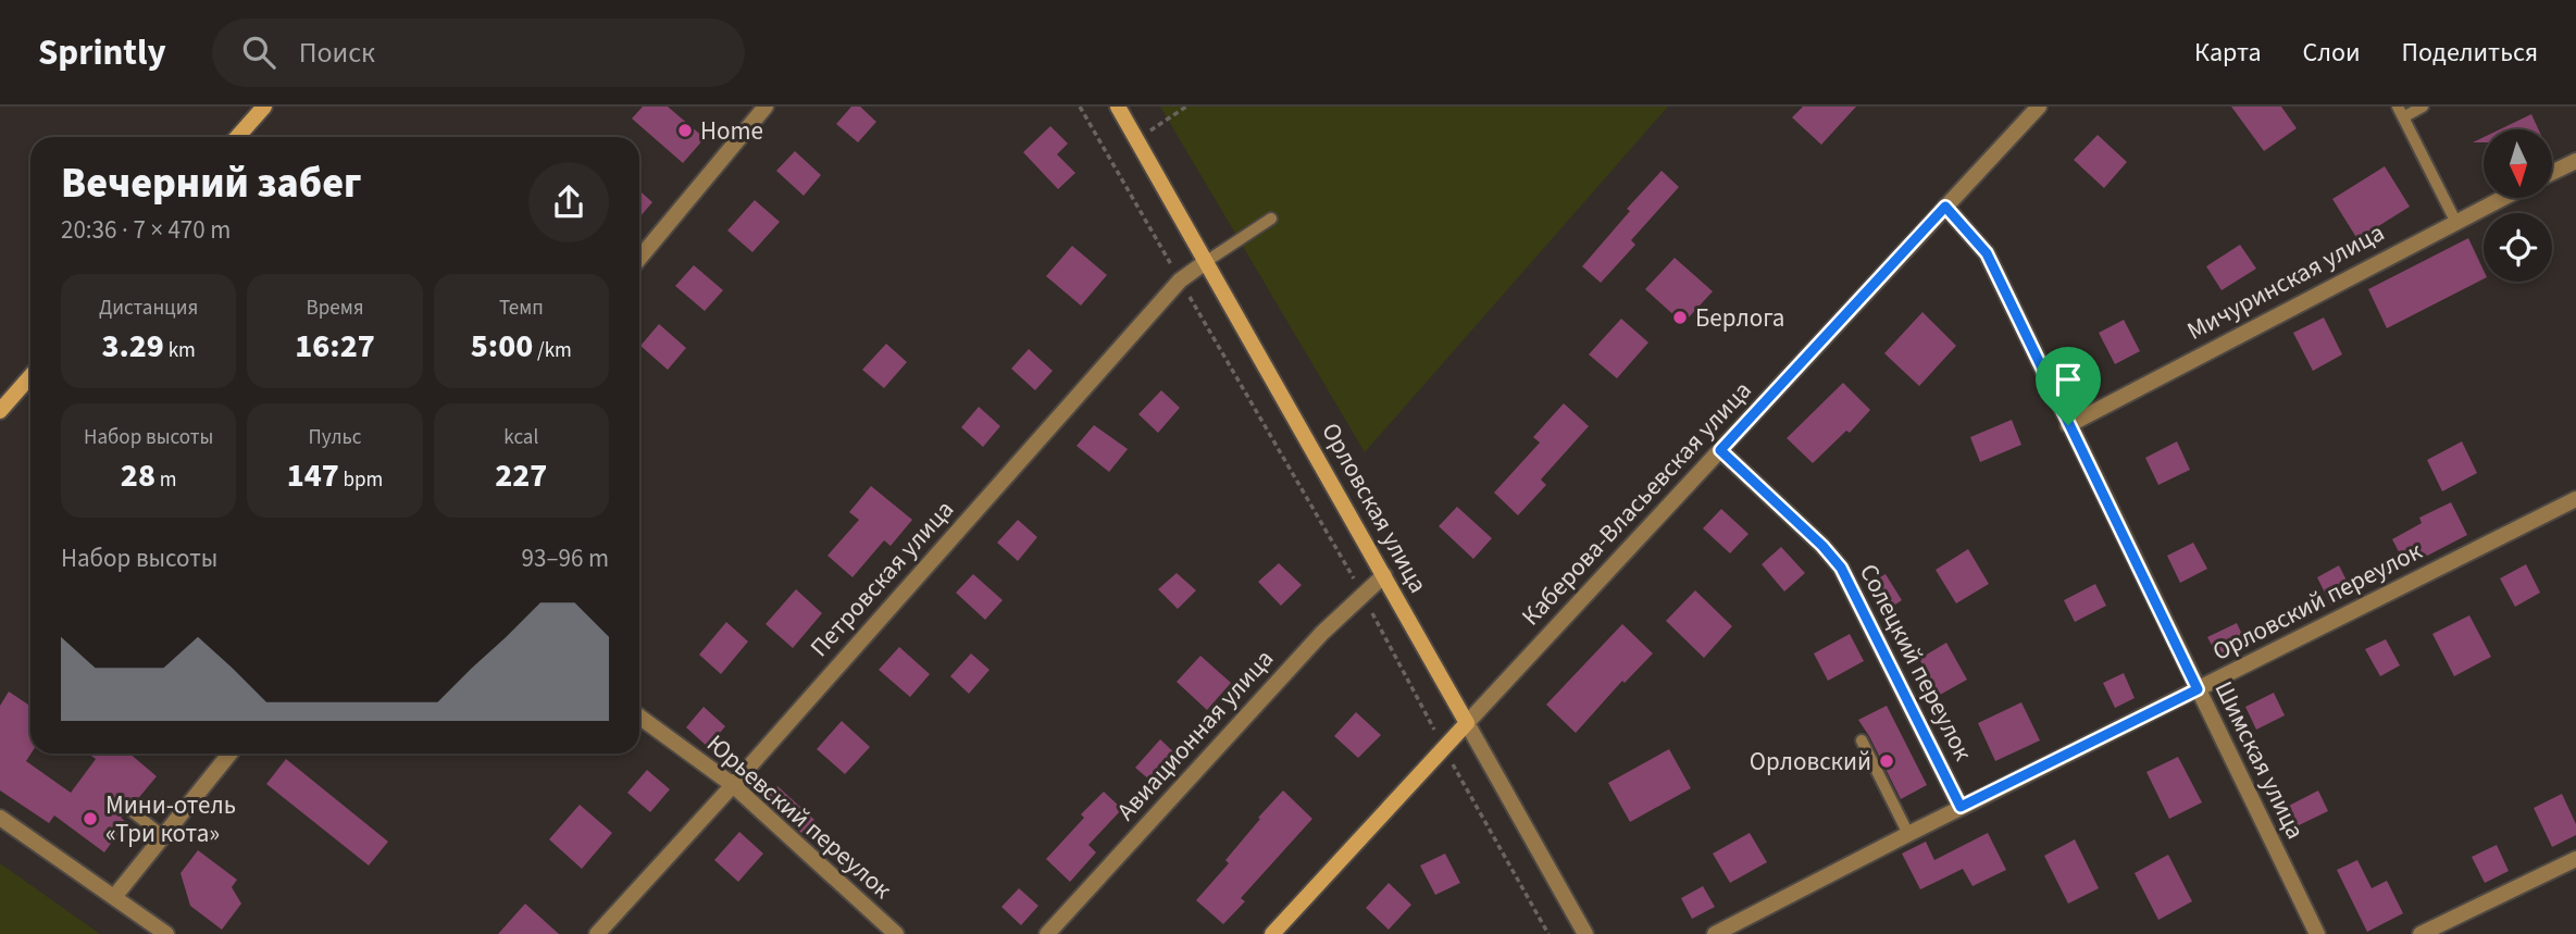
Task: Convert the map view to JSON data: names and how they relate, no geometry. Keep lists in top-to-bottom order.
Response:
{
  "streets": {
    "main road": ["Каберова-Власьевская улица", "Орловская улица"],
    "street": [
      "Мичуринская улица",
      "Петровская улица",
      "Орловский переулок",
      "Солецкий переулок",
      "Авиационная улица",
      "Шимская улица",
      "Юрьевский переулок"
    ]
  },
  "crossings": [
    ["Мичуринская улица", "Шимская улица"],
    ["Каберова-Власьевская улица", "Орловская улица"],
    ["Каберова-Власьевская улица", "Солецкий переулок"],
    ["Каберова-Власьевская улица", "Шимская улица"],
    ["Орловская улица", "Петровская улица"],
    ["Орловская улица", "Авиационная улица"],
    ["Петровская улица", "Юрьевский переулок"],
    ["Орловский переулок", "Солецкий переулок"],
    ["Орловский переулок", "Шимская улица"]
  ],
  "places": [
    "Home",
    "Берлога",
    "Орловский",
    "Мини-отель «Три кота»"
  ],
  "north": "bottom",
  "page": {
    "header": "Sprintly",
    "search": "Поиск",
    "nav": ["Карта", "Слои", "Поделиться"],
    "heading": ["Вечерний забег", "20:36 · 7 × 470 m"],
    "stats": [
      ["Дистанция", "3.29 km"],
      ["Время", "16:27"],
      ["Темп", "5:00 /km"],
      ["Набор высоты", "28 m"],
      ["Пульс", "147 bpm"],
      ["kcal", "227"]
    ],
    "chart": ["Набор высоты", "93–96 m"]
  }
}
